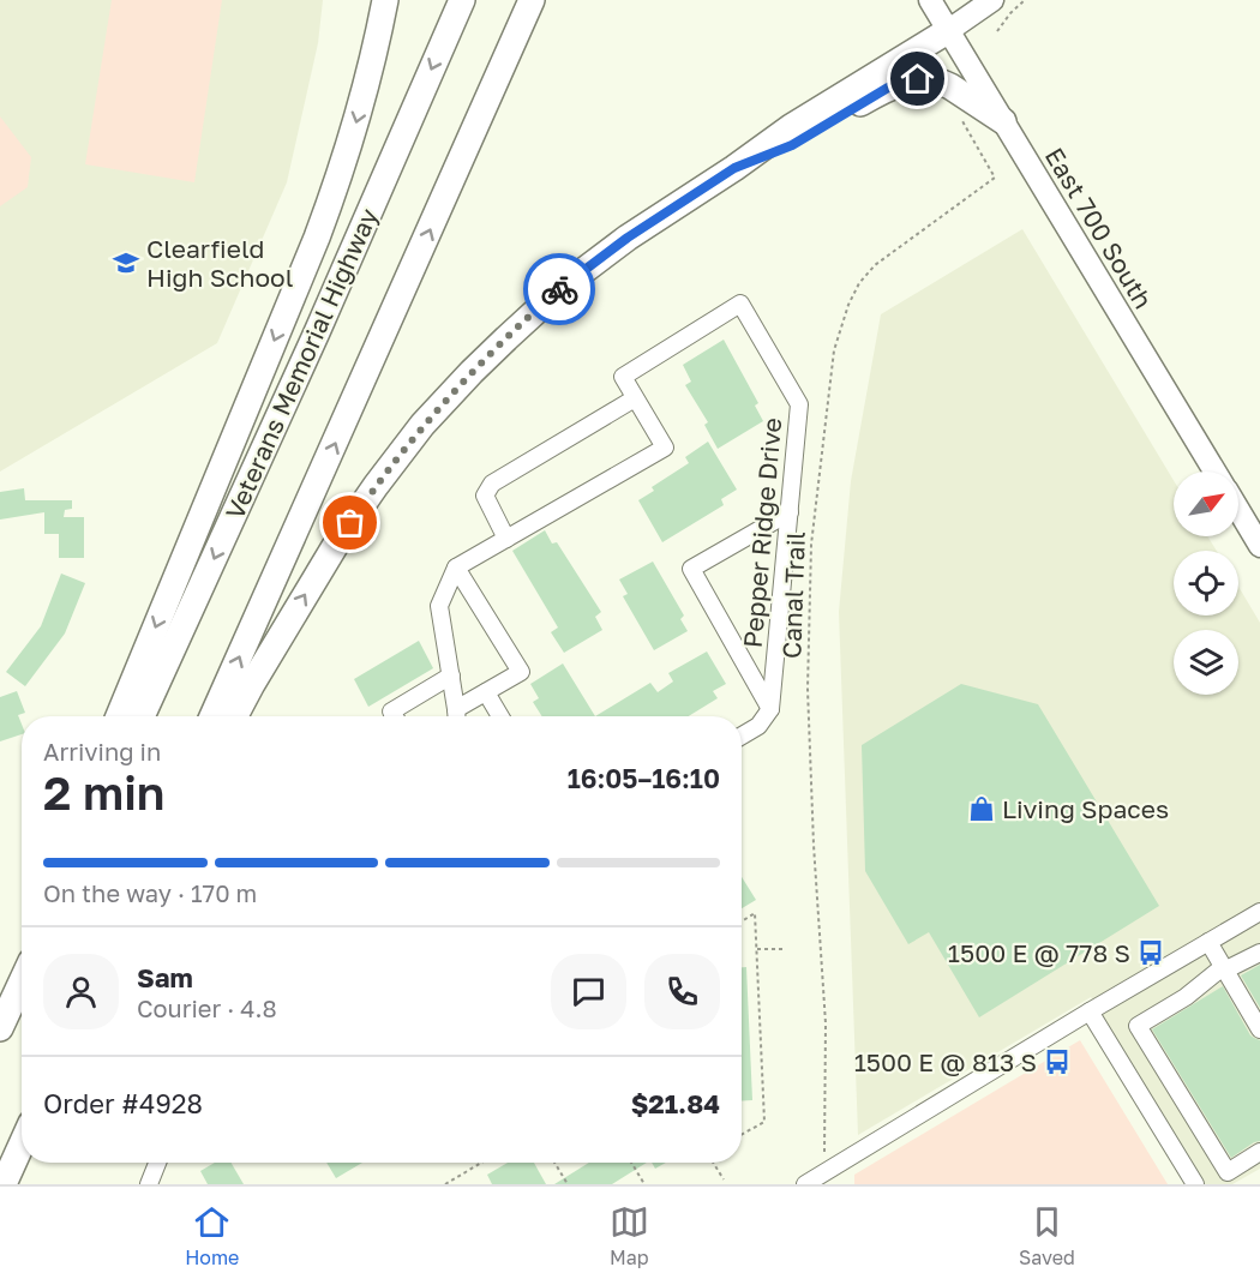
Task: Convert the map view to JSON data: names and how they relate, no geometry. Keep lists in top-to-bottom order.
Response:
{
  "streets": {
    "highway": ["Veterans Memorial Highway"],
    "main road": ["East 700 South"],
    "street": ["Pepper Ridge Drive"],
    "path": ["Canal Trail"]
  },
  "places": {
    "school or university": ["Clearfield High School"],
    "shop": ["Living Spaces"],
    "bus stop": ["1500 E @ 778 S", "1500 E @ 813 S"]
  },
  "north": "top right",
  "page": {
    "heading": ["2 min", "Arriving in", "16:05–16:10"],
    "panel": [
      "Sam",
      "Courier · 4.8",
      "Order #4928",
      "$21.84"
    ],
    "bar": "On the way · 170 m",
    "tabs": ["Home", "Map", "Saved"]
  }
}
